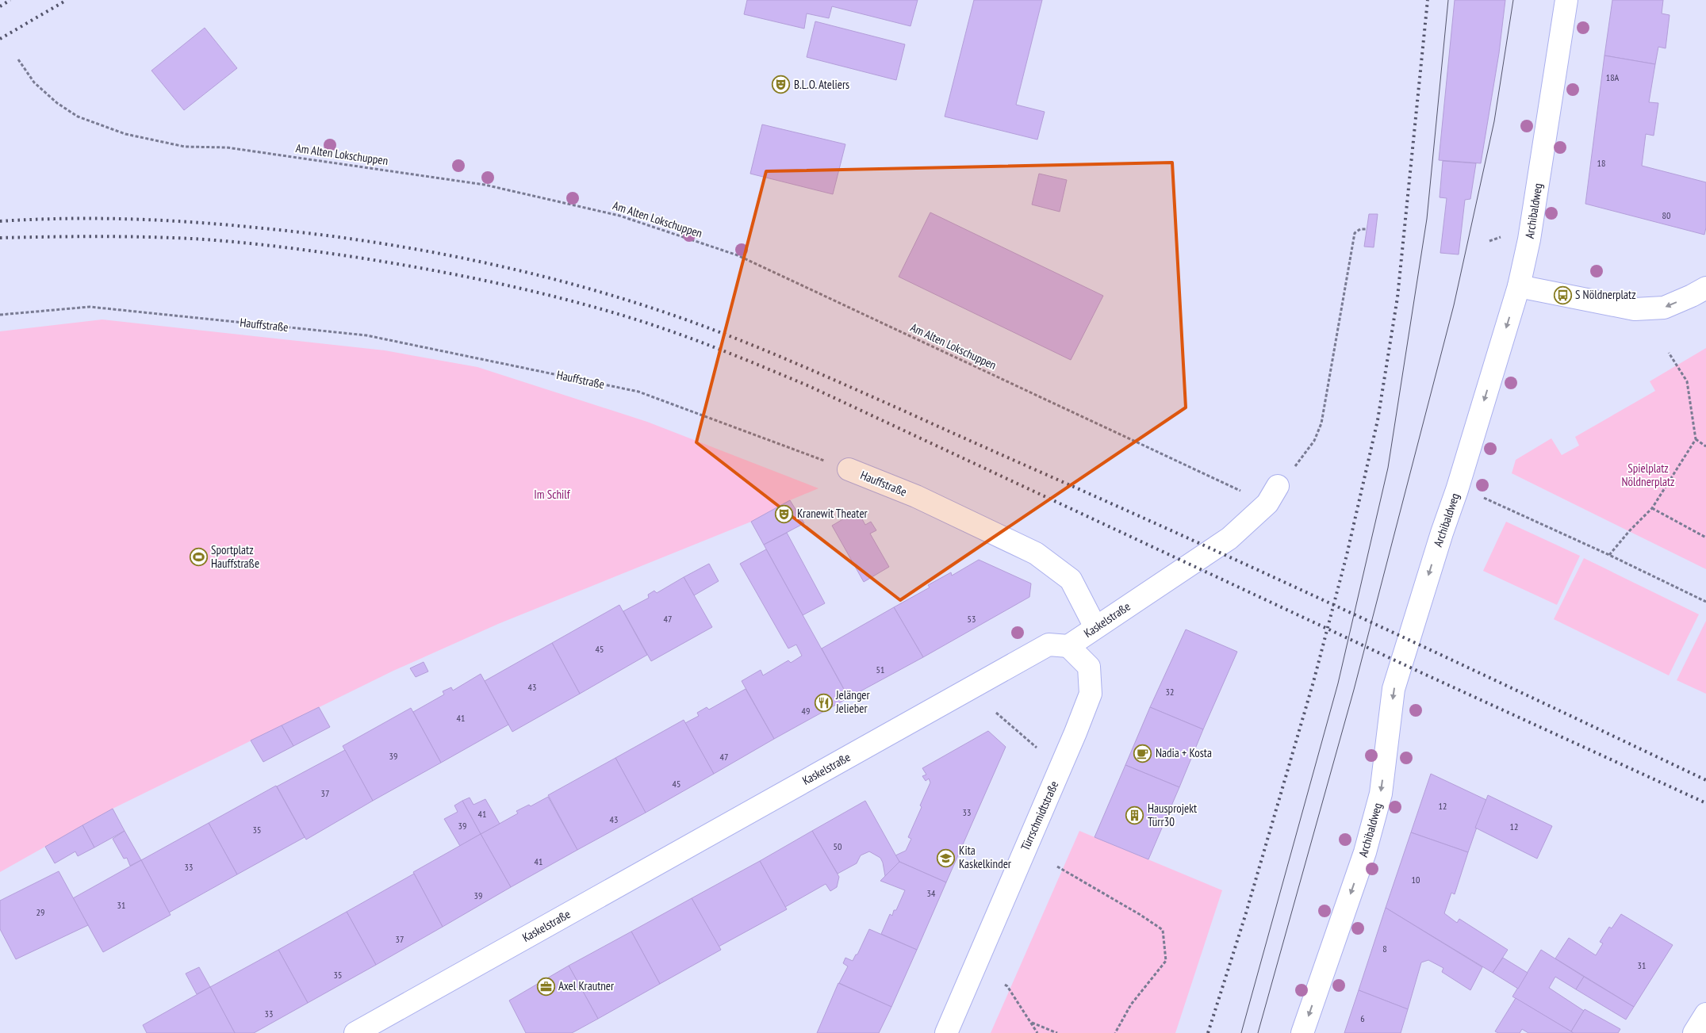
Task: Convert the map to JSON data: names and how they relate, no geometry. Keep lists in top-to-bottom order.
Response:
{
  "streets": {
    "street": [
      "Archibaldweg",
      "Hauffstraße",
      "Kaskelstraße",
      "Türrschmidtstraße"
    ],
    "path": ["Am Alten Lokschuppen"]
  },
  "crossings": [
    ["Am Alten Lokschuppen", "Kaskelstraße"],
    ["Hauffstraße", "Kaskelstraße"],
    ["Kaskelstraße", "Türrschmidtstraße"]
  ],
  "one_way": ["Archibaldweg"],
  "parks": ["Spielplatz Nöldnerplatz", "Im Schilf"],
  "places": {
    "theatre": ["B.L.O. Ateliers", "Kranewit Theater"],
    "bus stop": ["S Nöldnerplatz"],
    "sports": ["Sportplatz Hauffstraße"],
    "restaurant": ["Jelänger Jelieber"],
    "cafe": ["Nadia + Kosta"],
    "building": ["Hausprojekt Türr30"],
    "school or university": ["Kita Kaskelkinder"],
    "office": ["Axel Krautner"]
  },
  "house_numbers": [
    "18A",
    "18",
    "80",
    "47",
    "53",
    "45",
    "51",
    "43",
    "32",
    "49",
    "41",
    "39",
    "47",
    "45",
    "37",
    "12",
    "33",
    "41",
    "43",
    "39",
    "12",
    "35",
    "50",
    "41",
    "33",
    "10",
    "34",
    "39",
    "31",
    "29",
    "37",
    "8",
    "31",
    "35",
    "33",
    "6"
  ]
}
